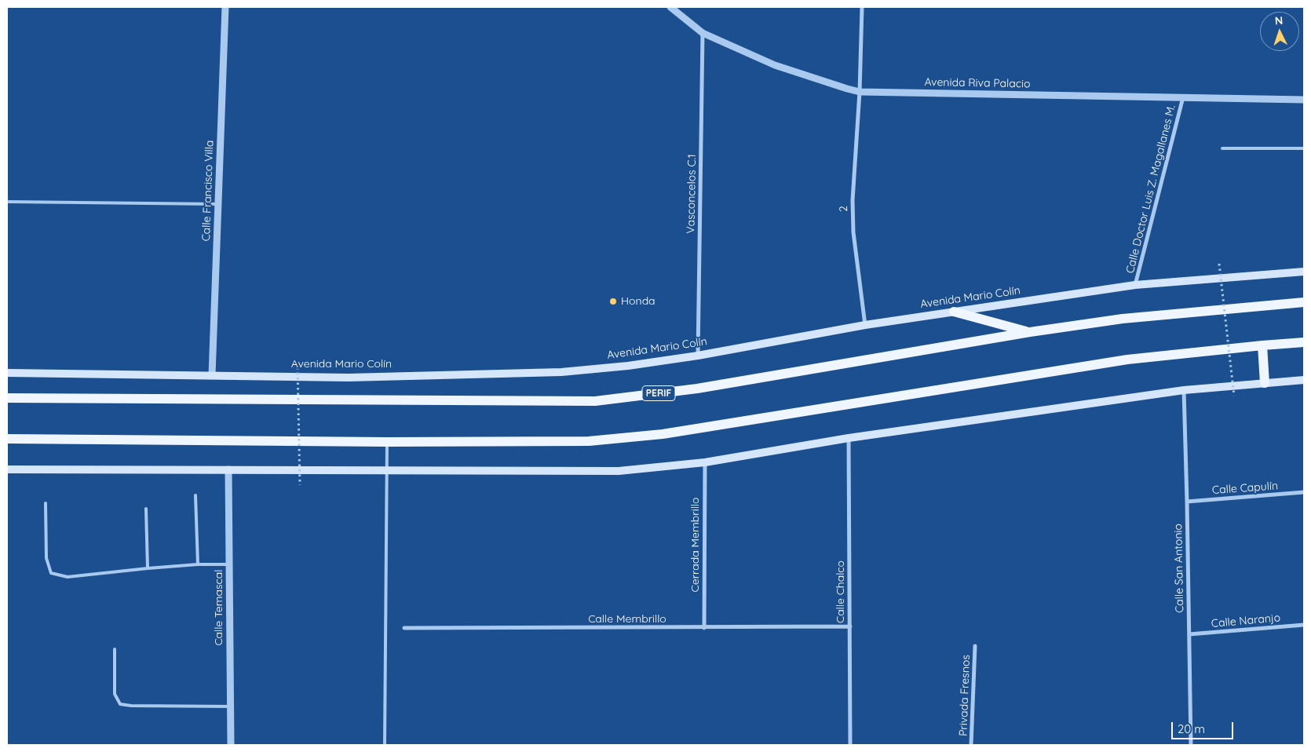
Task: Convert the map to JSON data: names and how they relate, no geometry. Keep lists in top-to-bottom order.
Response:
{
  "streets": {
    "main road": ["Avenida Mario Colín", "PERIF"],
    "street": [
      "Avenida Riva Palacio",
      "Calle Doctor Luis Z. Magallanes M.",
      "Calle Francisco Villa",
      "Vasconcelos C.1",
      "2",
      "Calle Capulín",
      "Cerrada Membrillo",
      "Calle San Antonio",
      "Calle Chalco",
      "Calle Temascal",
      "Calle Membrillo",
      "Calle Naranjo",
      "Privada Fresnos"
    ]
  },
  "crossings": [
    ["Avenida Riva Palacio", "Calle Doctor Luis Z. Magallanes M."],
    ["Avenida Riva Palacio", "Vasconcelos C.1"],
    ["Avenida Riva Palacio", "2"],
    ["Calle Doctor Luis Z. Magallanes M.", "Avenida Mario Colín"],
    ["Calle Francisco Villa", "Avenida Mario Colín"],
    ["Vasconcelos C.1", "Avenida Mario Colín"],
    ["2", "Avenida Mario Colín"],
    ["Calle Capulín", "Calle San Antonio"],
    ["Cerrada Membrillo", "Calle Membrillo"],
    ["Calle San Antonio", "Calle Naranjo"],
    ["Calle Chalco", "Calle Membrillo"]
  ],
  "places": ["Honda"],
  "scale_bar": "20 m",
  "north": "top"
}
